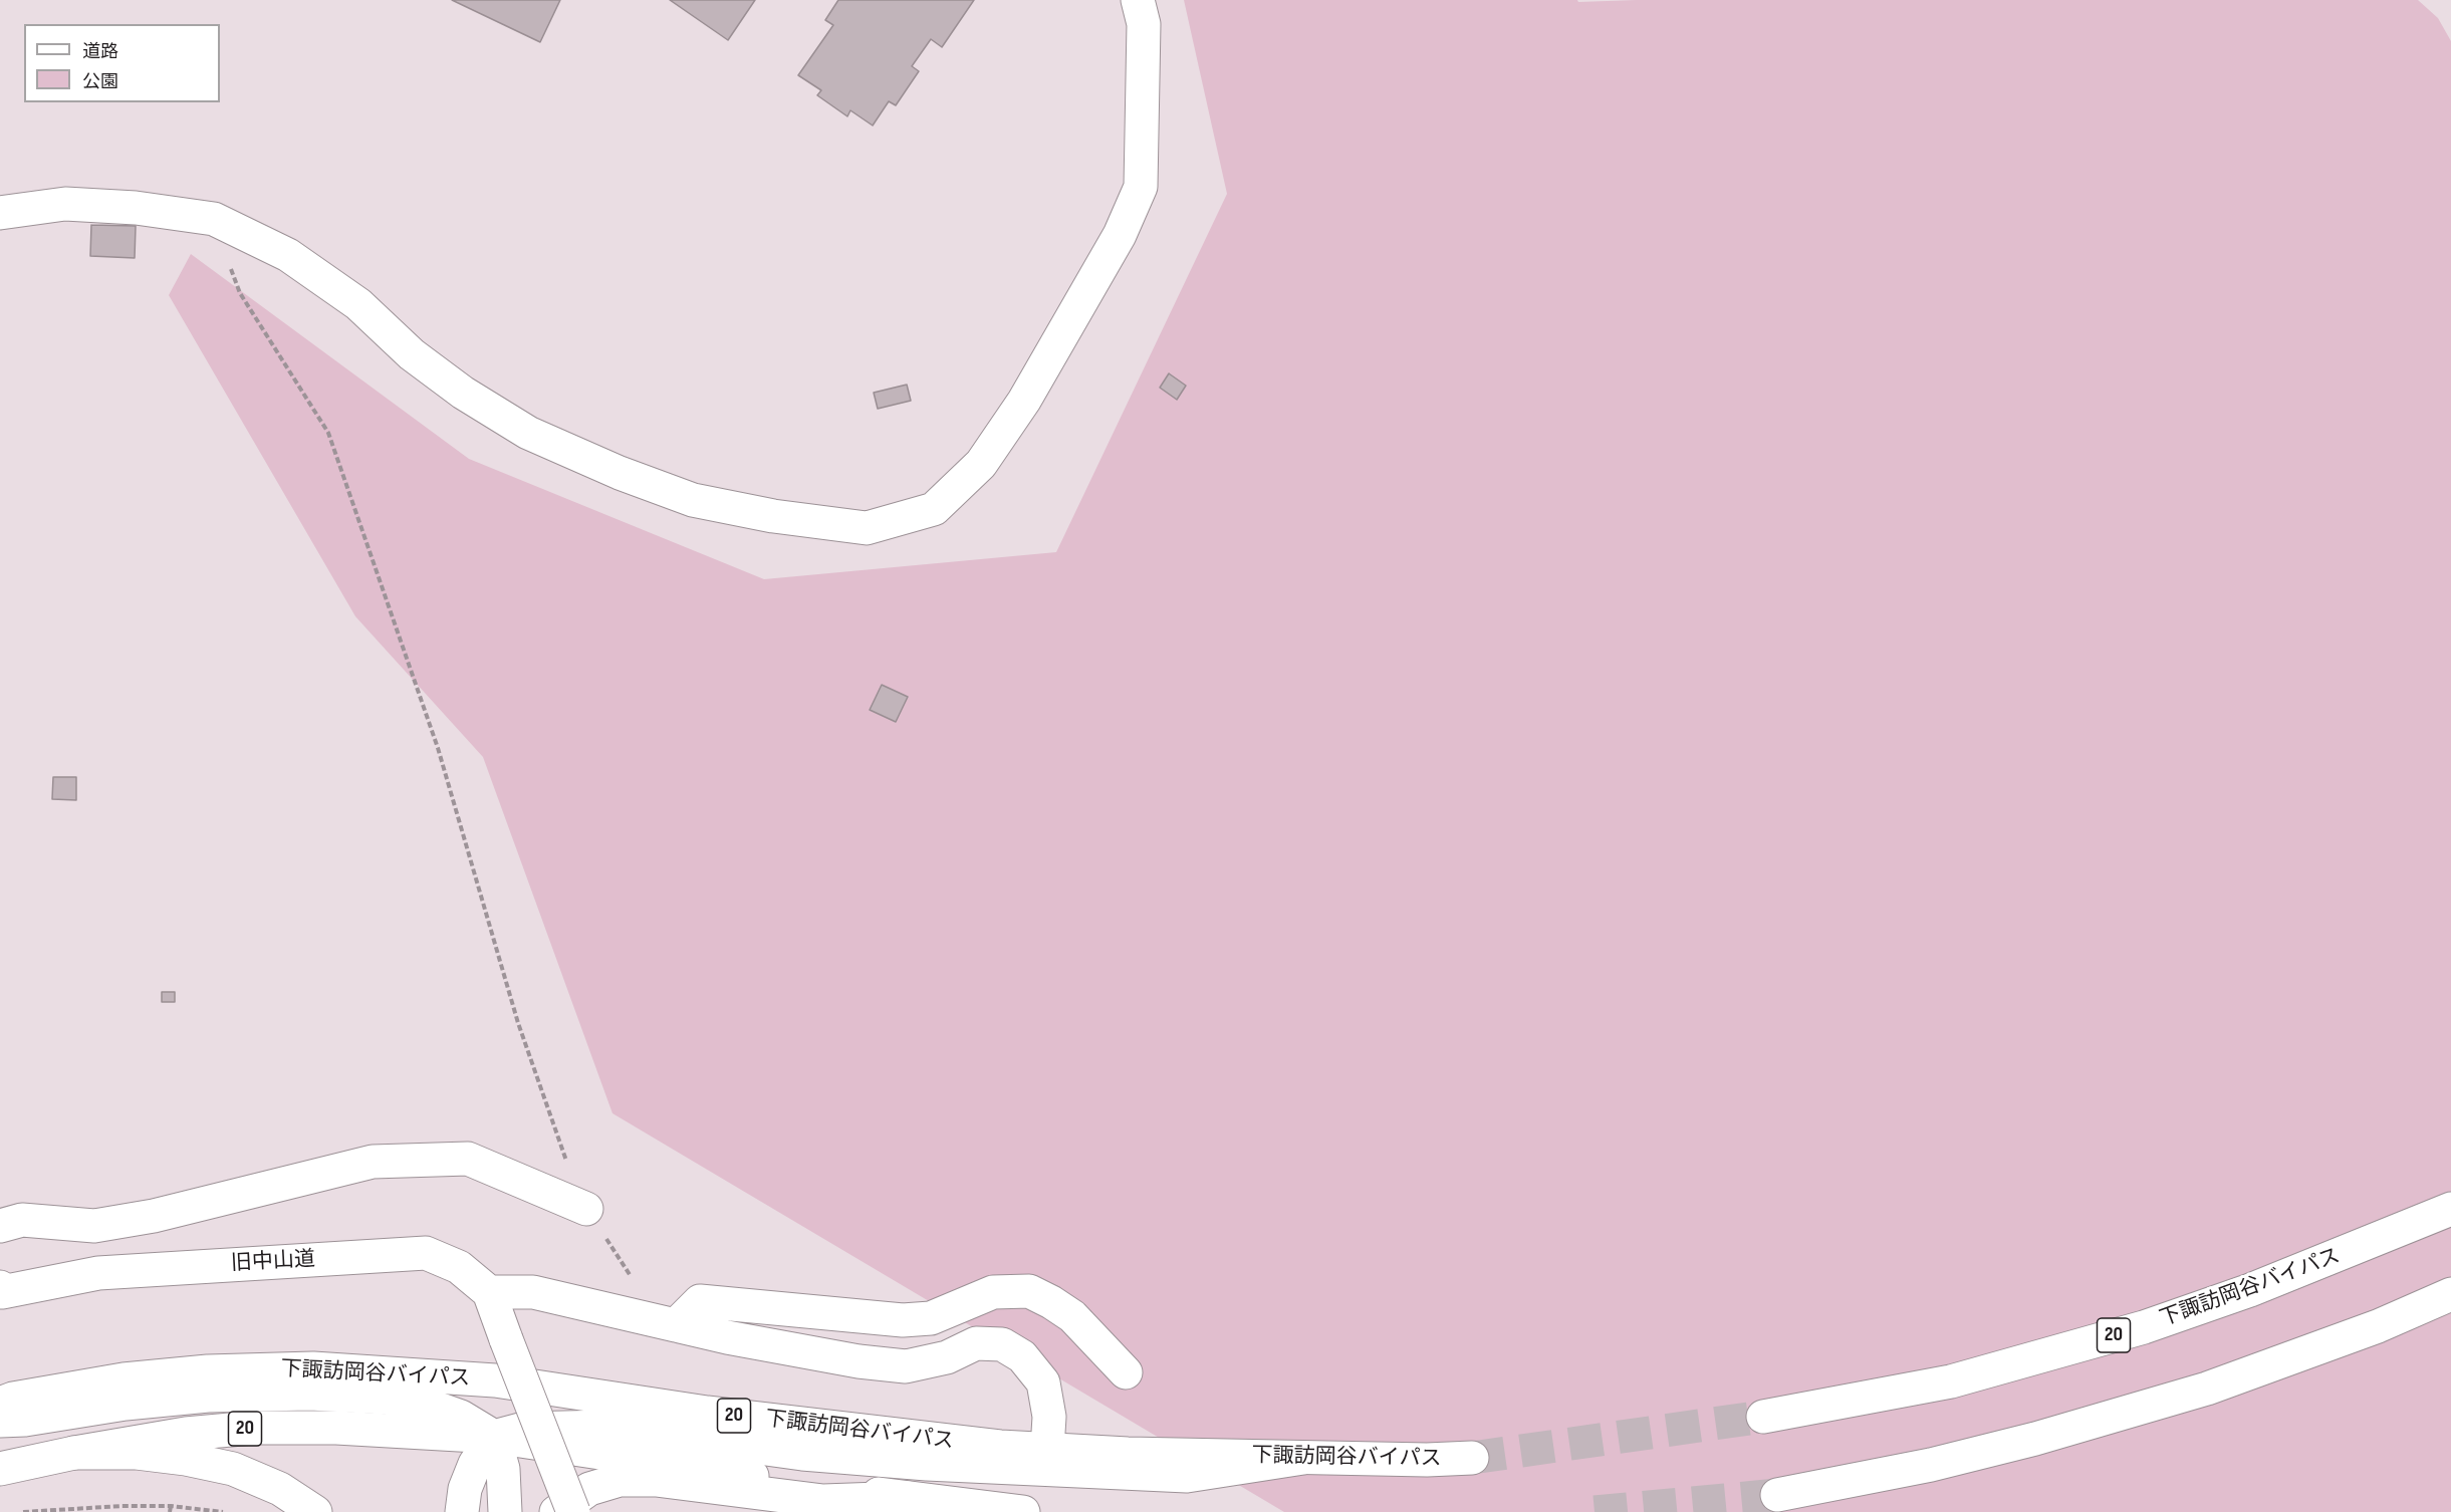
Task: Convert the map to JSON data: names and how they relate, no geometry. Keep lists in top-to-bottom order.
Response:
{
  "streets": {
    "main road": ["旧中山道", "下諏訪岡谷バイパス", "20"]
  },
  "legend": ["道路", "公園"]
}
